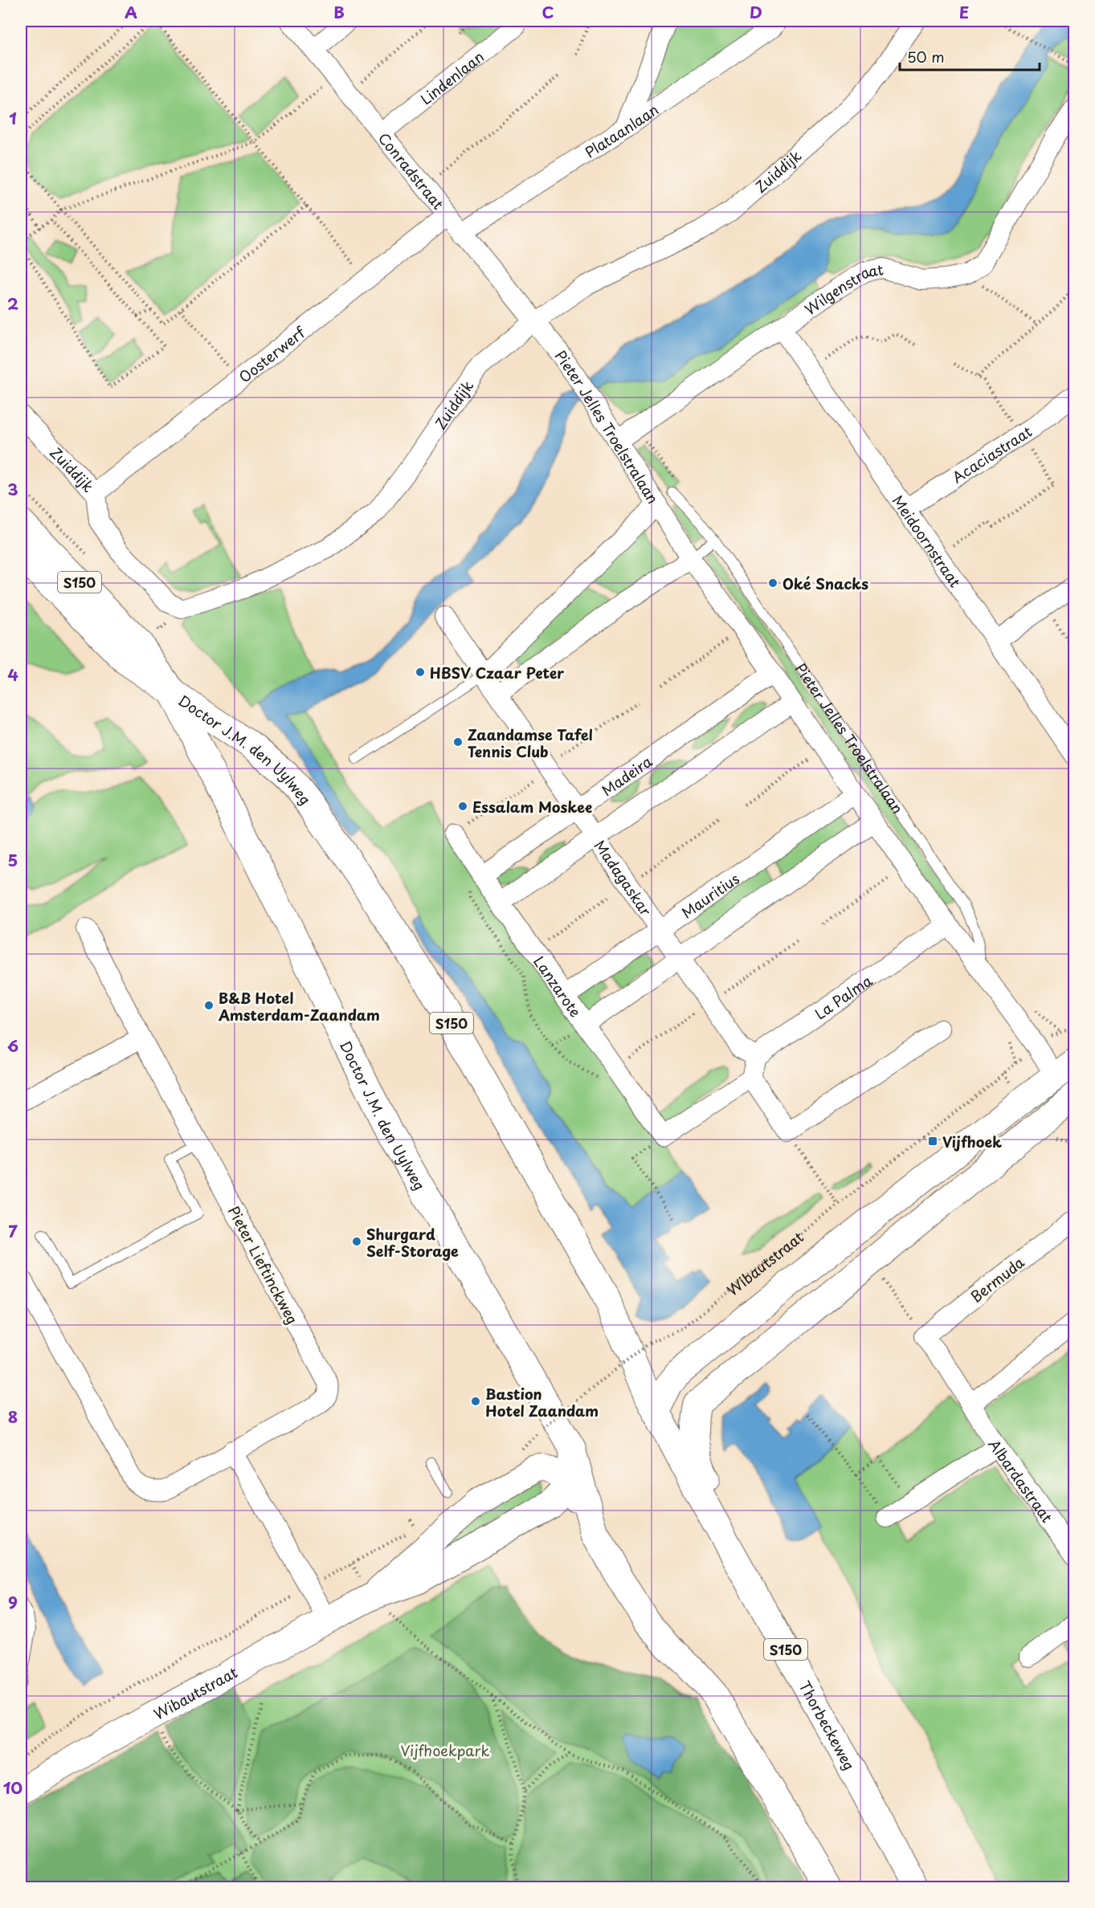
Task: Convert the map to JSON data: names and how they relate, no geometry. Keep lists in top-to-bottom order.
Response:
{
  "streets": {
    "main road": [
      "Pieter Jelles Troelstralaan",
      "S150",
      "Doctor J.M. den Uylweg",
      "Wibautstraat",
      "Thorbeckeweg"
    ],
    "street": [
      "Lindenlaan",
      "Plataanlaan",
      "Zuiddijk",
      "Conradstraat",
      "Wilgenstraat",
      "Oosterwerf",
      "Acaciastraat",
      "Meidoornstraat",
      "Madeira",
      "Madagaskar",
      "Mauritius",
      "Lanzarote",
      "La Palma",
      "Pieter Lieftinckweg",
      "Bermuda",
      "Albardastraat"
    ]
  },
  "crossings": [
    ["Lindenlaan", "Conradstraat"],
    ["Plataanlaan", "Conradstraat"],
    ["Zuiddijk", "Conradstraat"],
    ["Zuiddijk", "Oosterwerf"],
    ["Zuiddijk", "Pieter Jelles Troelstralaan"],
    ["Conradstraat", "Oosterwerf"],
    ["Conradstraat", "Pieter Jelles Troelstralaan"],
    ["Wilgenstraat", "Pieter Jelles Troelstralaan"],
    ["Wilgenstraat", "Meidoornstraat"],
    ["Pieter Jelles Troelstralaan", "S150"],
    ["Pieter Jelles Troelstralaan", "Madeira"],
    ["Pieter Jelles Troelstralaan", "Mauritius"],
    ["Pieter Jelles Troelstralaan", "La Palma"],
    ["Acaciastraat", "Meidoornstraat"],
    ["S150", "Doctor J.M. den Uylweg"],
    ["S150", "Wibautstraat"],
    ["Doctor J.M. den Uylweg", "Wibautstraat"],
    ["Doctor J.M. den Uylweg", "Thorbeckeweg"],
    ["Madeira", "Madagaskar"],
    ["Madeira", "Lanzarote"],
    ["Madagaskar", "Mauritius"],
    ["Madagaskar", "La Palma"],
    ["Mauritius", "Lanzarote"]
  ],
  "parks": ["Vijfhoekpark"],
  "places": {
    "other": [
      "Oké Snacks",
      "HBSV Czaar Peter",
      "Zaandamse Tafel Tennis Club",
      "Essalam Moskee",
      "B&B Hotel Amsterdam-Zaandam",
      "Shurgard Self-Storage",
      "Bastion Hotel Zaandam"
    ],
    "transit": ["Vijfhoek"]
  },
  "scale_bar": "50 m",
  "grid": {
    "columns": [
      "A",
      "B",
      "C",
      "D",
      "E"
    ],
    "rows": [
      "1",
      "2",
      "3",
      "4",
      "5",
      "6",
      "7",
      "8",
      "9",
      "10"
    ]
  }
}
